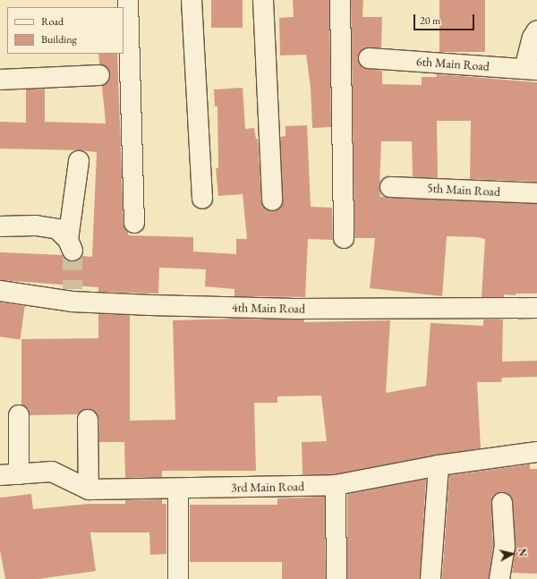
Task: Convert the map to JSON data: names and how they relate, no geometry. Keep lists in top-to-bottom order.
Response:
{
  "streets": {
    "street": [
      "6th Main Road",
      "5th Main Road",
      "4th Main Road",
      "3rd Main Road"
    ]
  },
  "legend": ["Road", "Building"],
  "scale_bar": "20 m",
  "north": "right"
}
